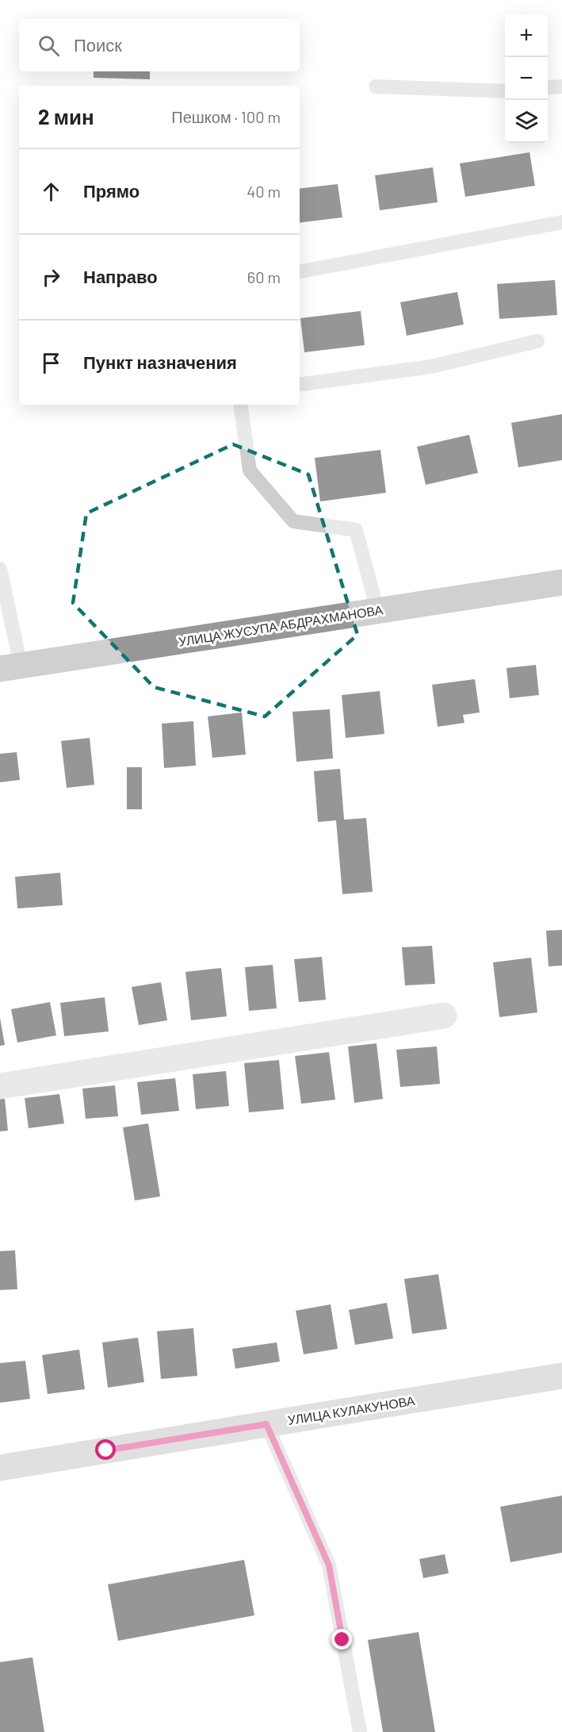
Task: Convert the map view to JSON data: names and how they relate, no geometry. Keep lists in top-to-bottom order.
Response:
{
  "streets": {
    "highway": ["УЛИЦА ЖУСУПА АБДРАХМАНОВА"],
    "street": ["УЛИЦА КУЛАКУНОВА"]
  },
  "page": {
    "map_buttons": ["+", "−"],
    "search": "Поиск",
    "heading": ["2 мин", "Пешком · 100 m"],
    "list": [
      ["Прямо", "40 m"],
      ["Направо", "60 m"],
      "Пункт назначения"
    ]
  }
}
